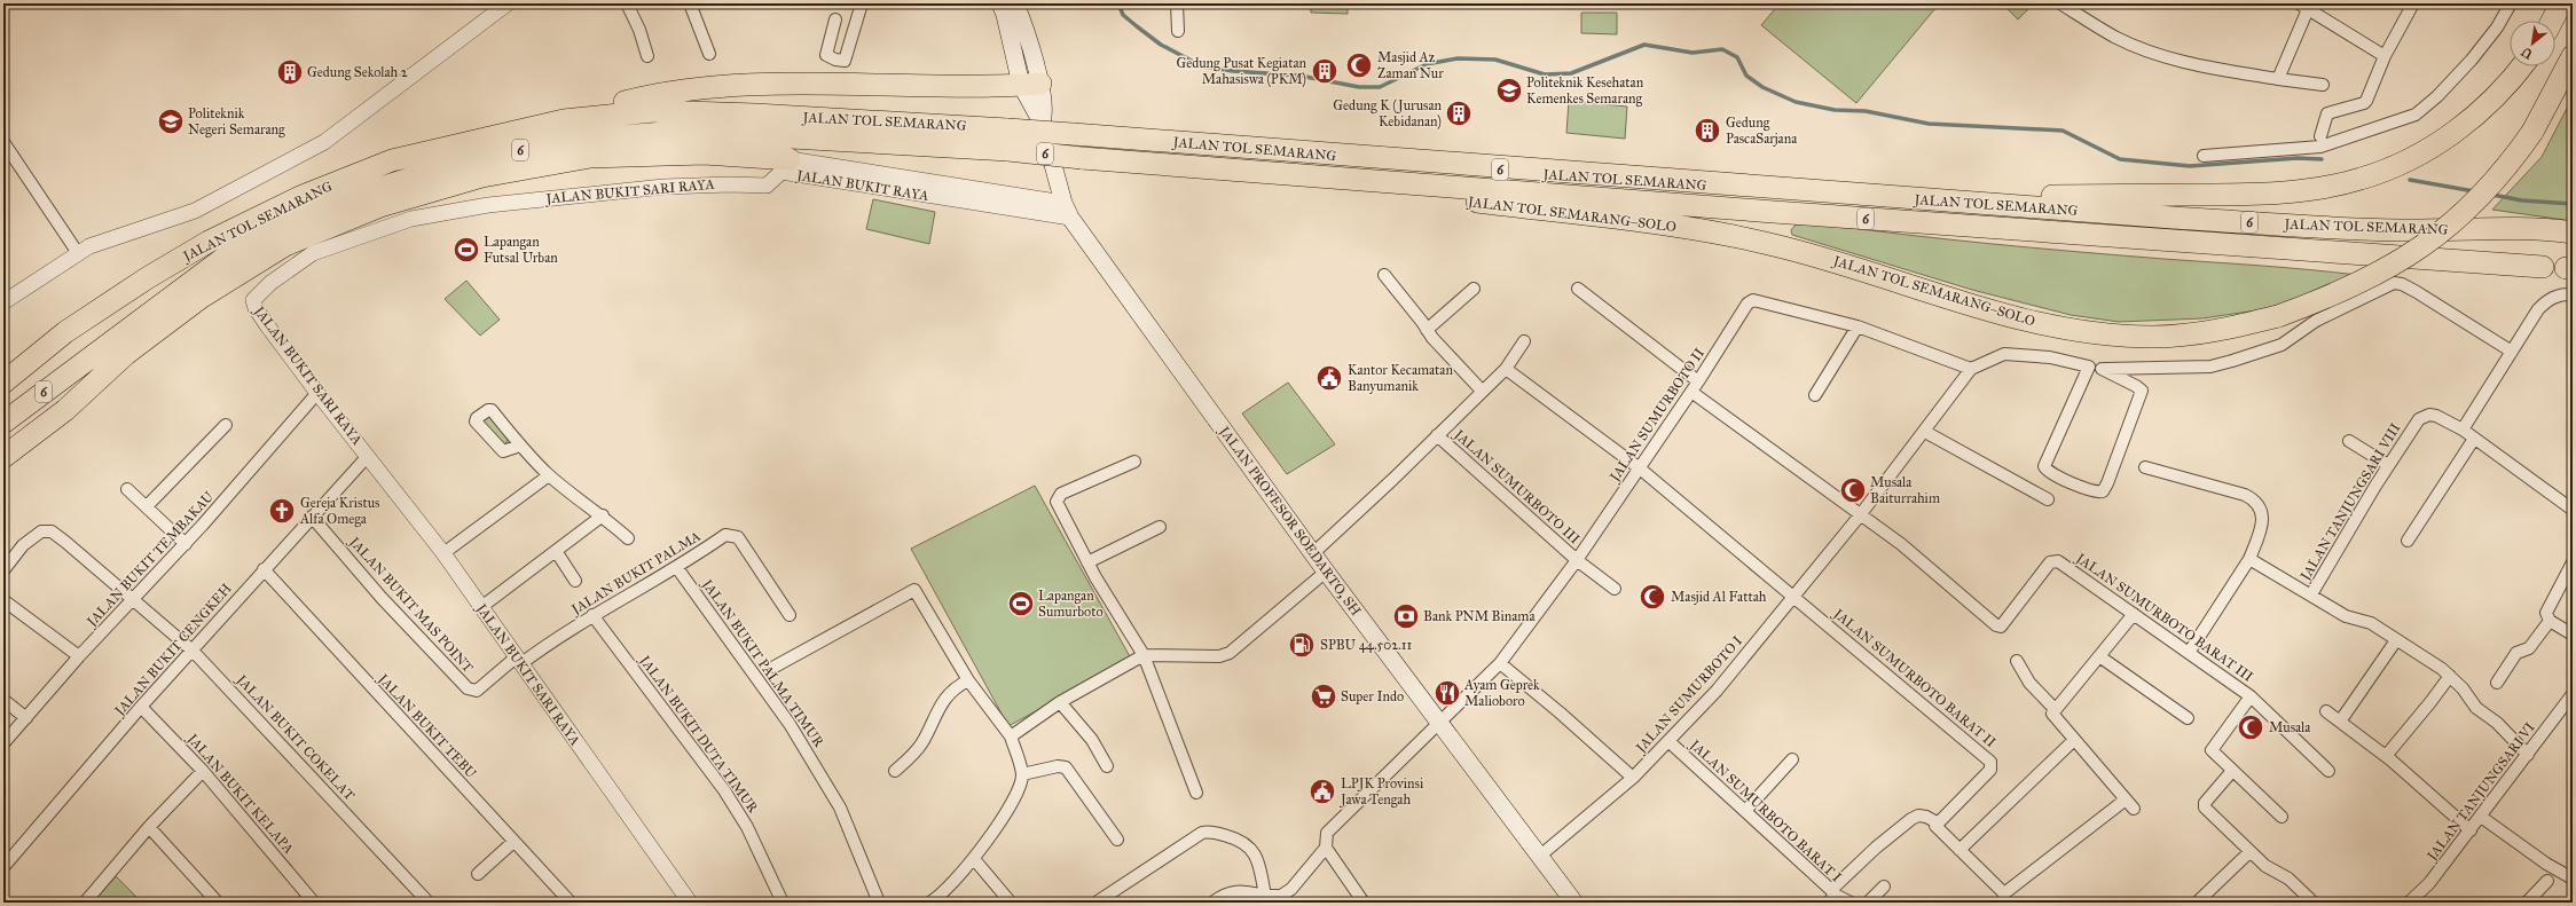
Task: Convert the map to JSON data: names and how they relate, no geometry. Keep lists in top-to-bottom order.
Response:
{
  "streets": {
    "highway": ["JALAN TOL SEMARANG", "6", "JALAN TOL SEMARANG–SOLO"],
    "main road": ["JALAN PROFESOR SOEDARTO, SH"],
    "street": [
      "JALAN BUKIT RAYA",
      "JALAN BUKIT SARI RAYA",
      "JALAN SUMURBOTO II",
      "JALAN SUMURBOTO III",
      "JALAN TANJUNGSARI VIII",
      "JALAN BUKIT TEMBAKAU",
      "JALAN BUKIT PALMA",
      "JALAN BUKIT MAS POINT",
      "JALAN SUMURBOTO BARAT III",
      "JALAN BUKIT CENGKEH",
      "JALAN BUKIT PALMA TIMUR",
      "JALAN SUMURBOTO BARAT II",
      "JALAN SUMURBOTO I",
      "JALAN BUKIT TEBU",
      "JALAN BUKIT DUTA TIMUR",
      "JALAN BUKIT COKELAT",
      "JALAN TANJUNGSARI VI",
      "JALAN BUKIT KELAPA",
      "JALAN SUMURBOTO BARAT I"
    ]
  },
  "crossings": [
    ["JALAN TOL SEMARANG", "6"],
    ["JALAN TOL SEMARANG", "JALAN TOL SEMARANG–SOLO"],
    ["JALAN BUKIT RAYA", "JALAN BUKIT SARI RAYA"],
    ["JALAN BUKIT RAYA", "JALAN PROFESOR SOEDARTO, SH"],
    ["JALAN BUKIT SARI RAYA", "JALAN BUKIT TEMBAKAU"],
    ["JALAN BUKIT SARI RAYA", "JALAN BUKIT PALMA"],
    ["JALAN BUKIT SARI RAYA", "JALAN BUKIT MAS POINT"],
    ["JALAN BUKIT SARI RAYA", "JALAN BUKIT CENGKEH"],
    ["JALAN SUMURBOTO II", "JALAN SUMURBOTO III"],
    ["JALAN SUMURBOTO II", "JALAN PROFESOR SOEDARTO, SH"],
    ["JALAN SUMURBOTO II", "JALAN SUMURBOTO I"],
    ["JALAN SUMURBOTO III", "JALAN PROFESOR SOEDARTO, SH"],
    ["JALAN PROFESOR SOEDARTO, SH", "JALAN SUMURBOTO I"],
    ["JALAN BUKIT TEMBAKAU", "JALAN BUKIT COKELAT"],
    ["JALAN BUKIT PALMA", "JALAN BUKIT MAS POINT"],
    ["JALAN BUKIT PALMA", "JALAN BUKIT PALMA TIMUR"],
    ["JALAN BUKIT PALMA", "JALAN BUKIT DUTA TIMUR"],
    ["JALAN BUKIT MAS POINT", "JALAN BUKIT CENGKEH"],
    ["JALAN SUMURBOTO BARAT III", "JALAN SUMURBOTO I"],
    ["JALAN BUKIT CENGKEH", "JALAN BUKIT TEBU"],
    ["JALAN BUKIT CENGKEH", "JALAN BUKIT COKELAT"],
    ["JALAN BUKIT CENGKEH", "JALAN BUKIT KELAPA"],
    ["JALAN SUMURBOTO BARAT II", "JALAN SUMURBOTO I"],
    ["JALAN SUMURBOTO I", "JALAN SUMURBOTO BARAT I"]
  ],
  "places": {
    "mosque": [
      "Masjid Az Zaman Nur",
      "Musala Baiturrahim",
      "Masjid Al Fattah",
      "Musala"
    ],
    "building": [
      "Gedung Pusat Kegiatan Mahasiswa (PKM)",
      "Gedung Sekolah 2",
      "Gedung K (Jurusan Kebidanan)",
      "Gedung PascaSarjana"
    ],
    "school or university": ["Politeknik Kesehatan Kemenkes Semarang", "Politeknik Negeri Semarang"],
    "sports": ["Lapangan Futsal Urban", "Lapangan Sumurboto"],
    "public building": ["Kantor Kecamatan Banyumanik", "LPJK Provinsi Jawa Tengah"],
    "church": ["Gereja Kristus Alfa Omega"],
    "bank": ["Bank PNM Binama"],
    "fuel station": ["SPBU 44.502.11"],
    "restaurant": ["Ayam Geprek Malioboro"],
    "supermarket": ["Super Indo"]
  },
  "north": "bottom left"
}
